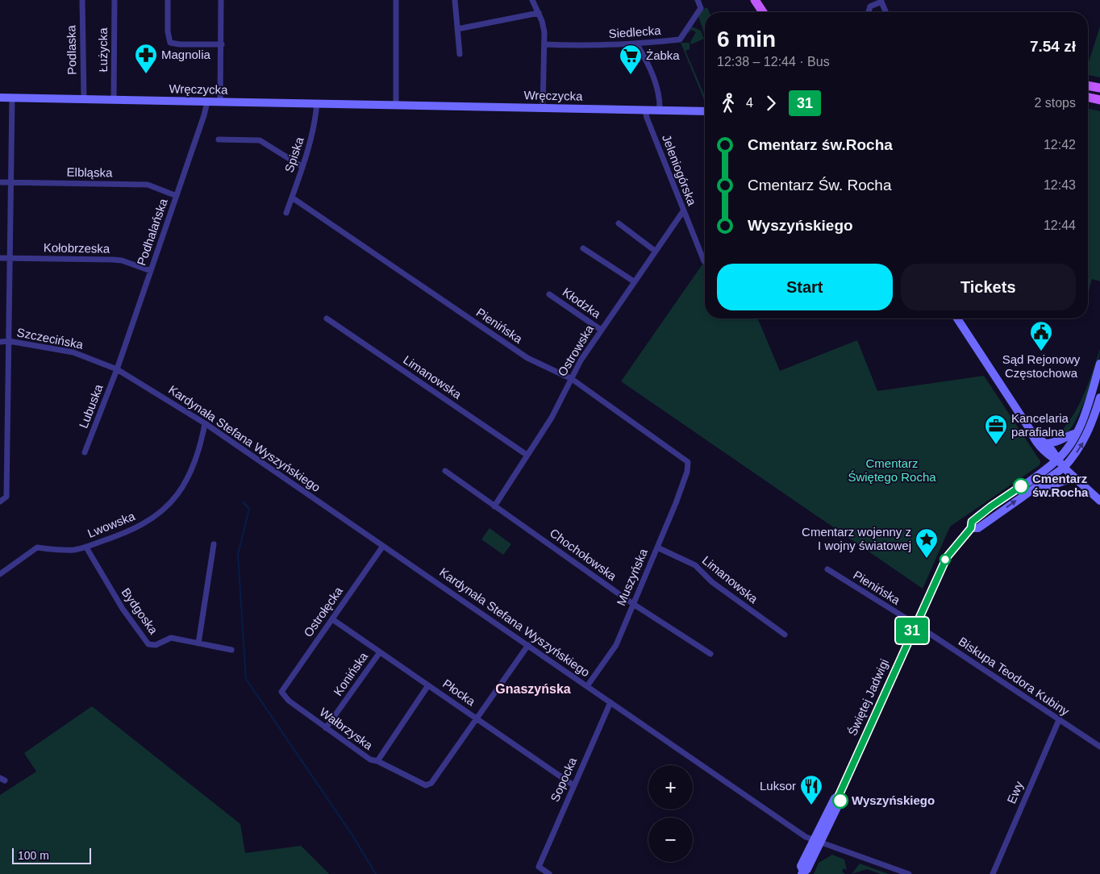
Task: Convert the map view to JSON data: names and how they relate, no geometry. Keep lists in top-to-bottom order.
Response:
{
  "streets": {
    "main road": ["Wręczycka", "Świętej Jadwigi"],
    "street": [
      "Siedlecka",
      "Podlaska",
      "Łużycka",
      "Spiska",
      "Jeleniogórska",
      "Elbląska",
      "Podhalańska",
      "Kołobrzeska",
      "Kłodzka",
      "Pienińska",
      "Szczecińska",
      "Ostrowska",
      "Limanowska",
      "Lubuska",
      "Kardynała Stefana Wyszyńskiego",
      "Lwowska",
      "Chochołowska",
      "Muszyńska",
      "Bydgoska",
      "Ostrołęcka",
      "Konińska",
      "Biskupa Teodora Kubiny",
      "Płocka",
      "Wałbrzyska",
      "Sopocka",
      "Ewy"
    ]
  },
  "crossings": [
    ["Podlaska", "Wręczycka"],
    ["Łużycka", "Wręczycka"],
    ["Wręczycka", "Spiska"],
    ["Wręczycka", "Jeleniogórska"],
    ["Wręczycka", "Podhalańska"],
    ["Spiska", "Pienińska"],
    ["Jeleniogórska", "Ostrowska"],
    ["Elbląska", "Podhalańska"],
    ["Podhalańska", "Kołobrzeska"],
    ["Podhalańska", "Szczecińska"],
    ["Podhalańska", "Lubuska"],
    ["Podhalańska", "Kardynała Stefana Wyszyńskiego"],
    ["Kłodzka", "Ostrowska"],
    ["Pienińska", "Ostrowska"],
    ["Pienińska", "Muszyńska"],
    ["Pienińska", "Biskupa Teodora Kubiny"],
    ["Pienińska", "Świętej Jadwigi"],
    ["Szczecińska", "Lubuska"],
    ["Szczecińska", "Kardynała Stefana Wyszyńskiego"],
    ["Ostrowska", "Limanowska"],
    ["Ostrowska", "Chochołowska"],
    ["Limanowska", "Muszyńska"],
    ["Lubuska", "Kardynała Stefana Wyszyńskiego"],
    ["Kardynała Stefana Wyszyńskiego", "Lwowska"],
    ["Kardynała Stefana Wyszyńskiego", "Muszyńska"],
    ["Kardynała Stefana Wyszyńskiego", "Ostrołęcka"],
    ["Kardynała Stefana Wyszyńskiego", "Świętej Jadwigi"],
    ["Kardynała Stefana Wyszyńskiego", "Sopocka"],
    ["Lwowska", "Bydgoska"],
    ["Chochołowska", "Muszyńska"],
    ["Ostrołęcka", "Płocka"],
    ["Ostrołęcka", "Wałbrzyska"],
    ["Konińska", "Płocka"],
    ["Konińska", "Wałbrzyska"],
    ["Biskupa Teodora Kubiny", "Świętej Jadwigi"],
    ["Biskupa Teodora Kubiny", "Ewy"],
    ["Płocka", "Wałbrzyska"],
    ["Płocka", "Sopocka"]
  ],
  "districts": ["Gnaszyńska"],
  "parks": ["Cmentarz Świętego Rocha"],
  "places": {
    "pharmacy": ["Magnolia"],
    "supermarket": ["Żabka"],
    "public building": ["Sąd Rejonowy Częstochowa"],
    "office": ["Kancelaria parafialna"],
    "other": ["Cmentarz św.Rocha", "Wyszyńskiego"],
    "place": ["Cmentarz wojenny z I wojny światowej"],
    "restaurant": ["Luksor"]
  },
  "lines": ["bus line 31"],
  "scale_bar": "100 m",
  "page": {
    "on_map": "31",
    "heading": ["6 min", "12:38 – 12:44 · Bus", "7.54 zł"],
    "legs": ["4", "31", "2 stops"],
    "list": [
      {
        "name": "Cmentarz św.Rocha",
        "value": "12:42"
      },
      {
        "name": "Cmentarz Św. Rocha",
        "value": "12:43"
      },
      {
        "name": "Wyszyńskiego",
        "value": "12:44"
      }
    ],
    "buttons": ["Start", "Tickets"],
    "map_buttons": ["+", "−"],
    "scale": "100 m"
  }
}
